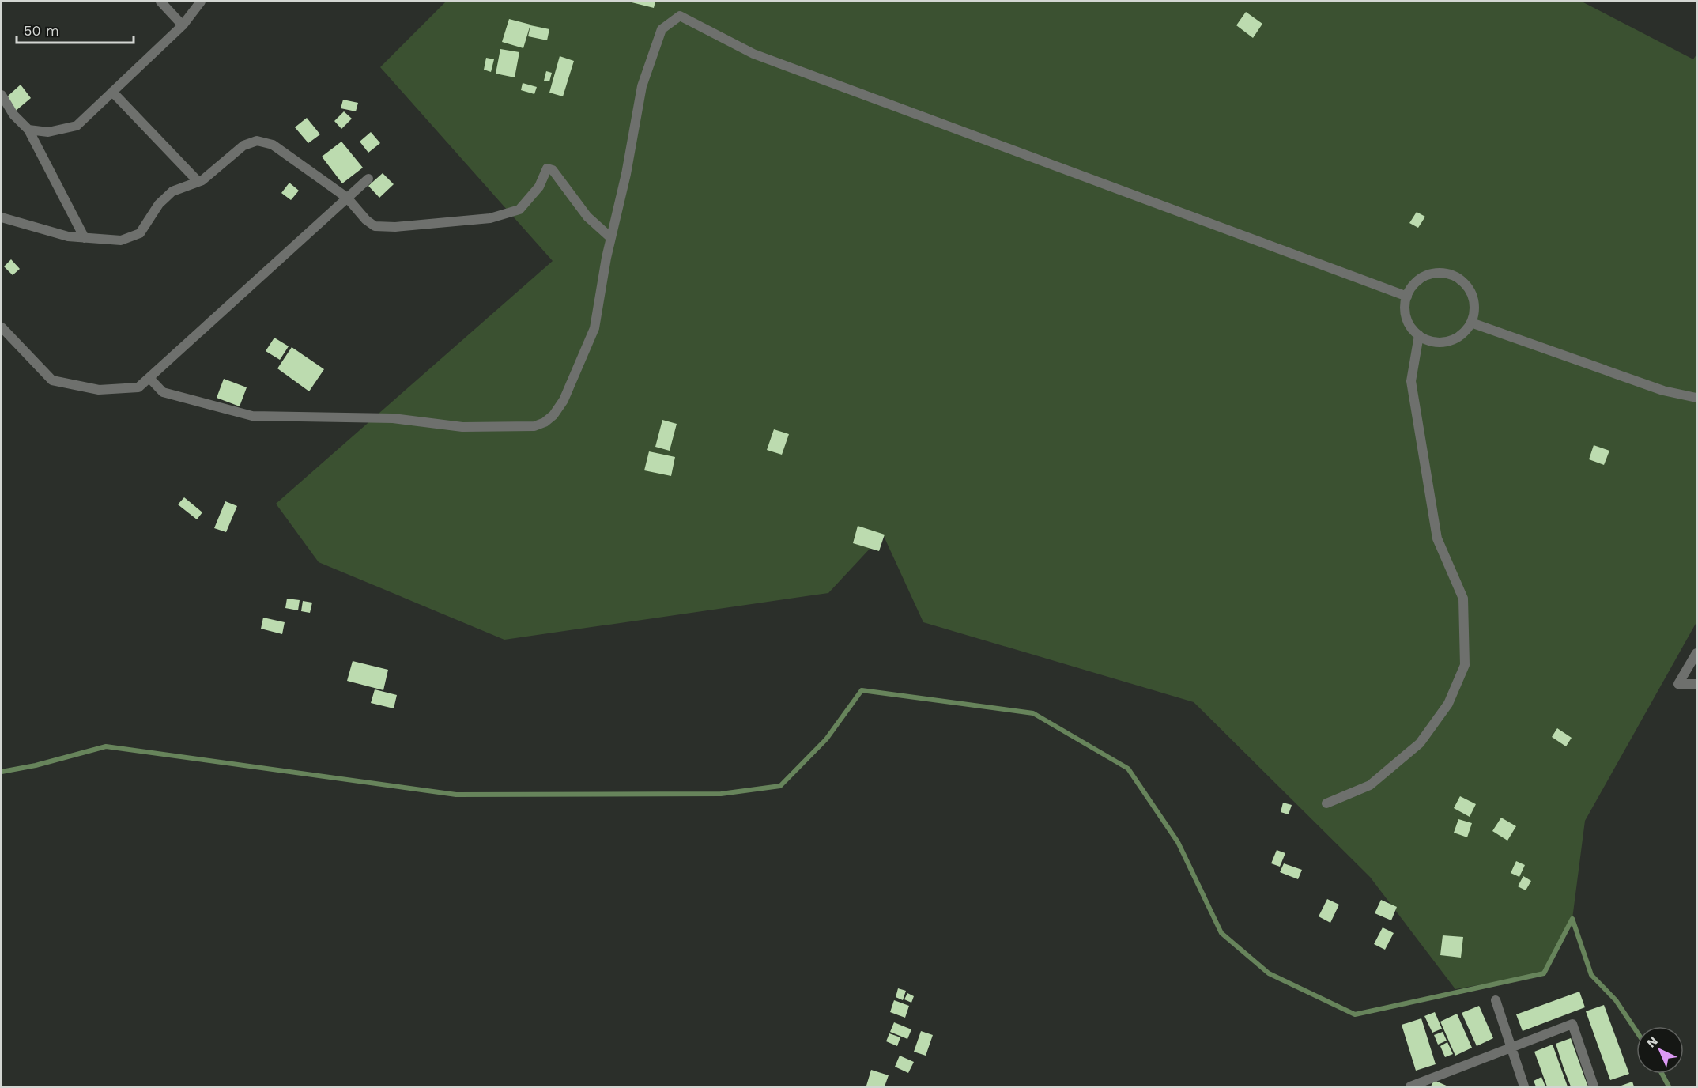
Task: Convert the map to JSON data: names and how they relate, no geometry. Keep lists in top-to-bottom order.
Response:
{
  "scale_bar": "50 m",
  "north": "top left"
}
